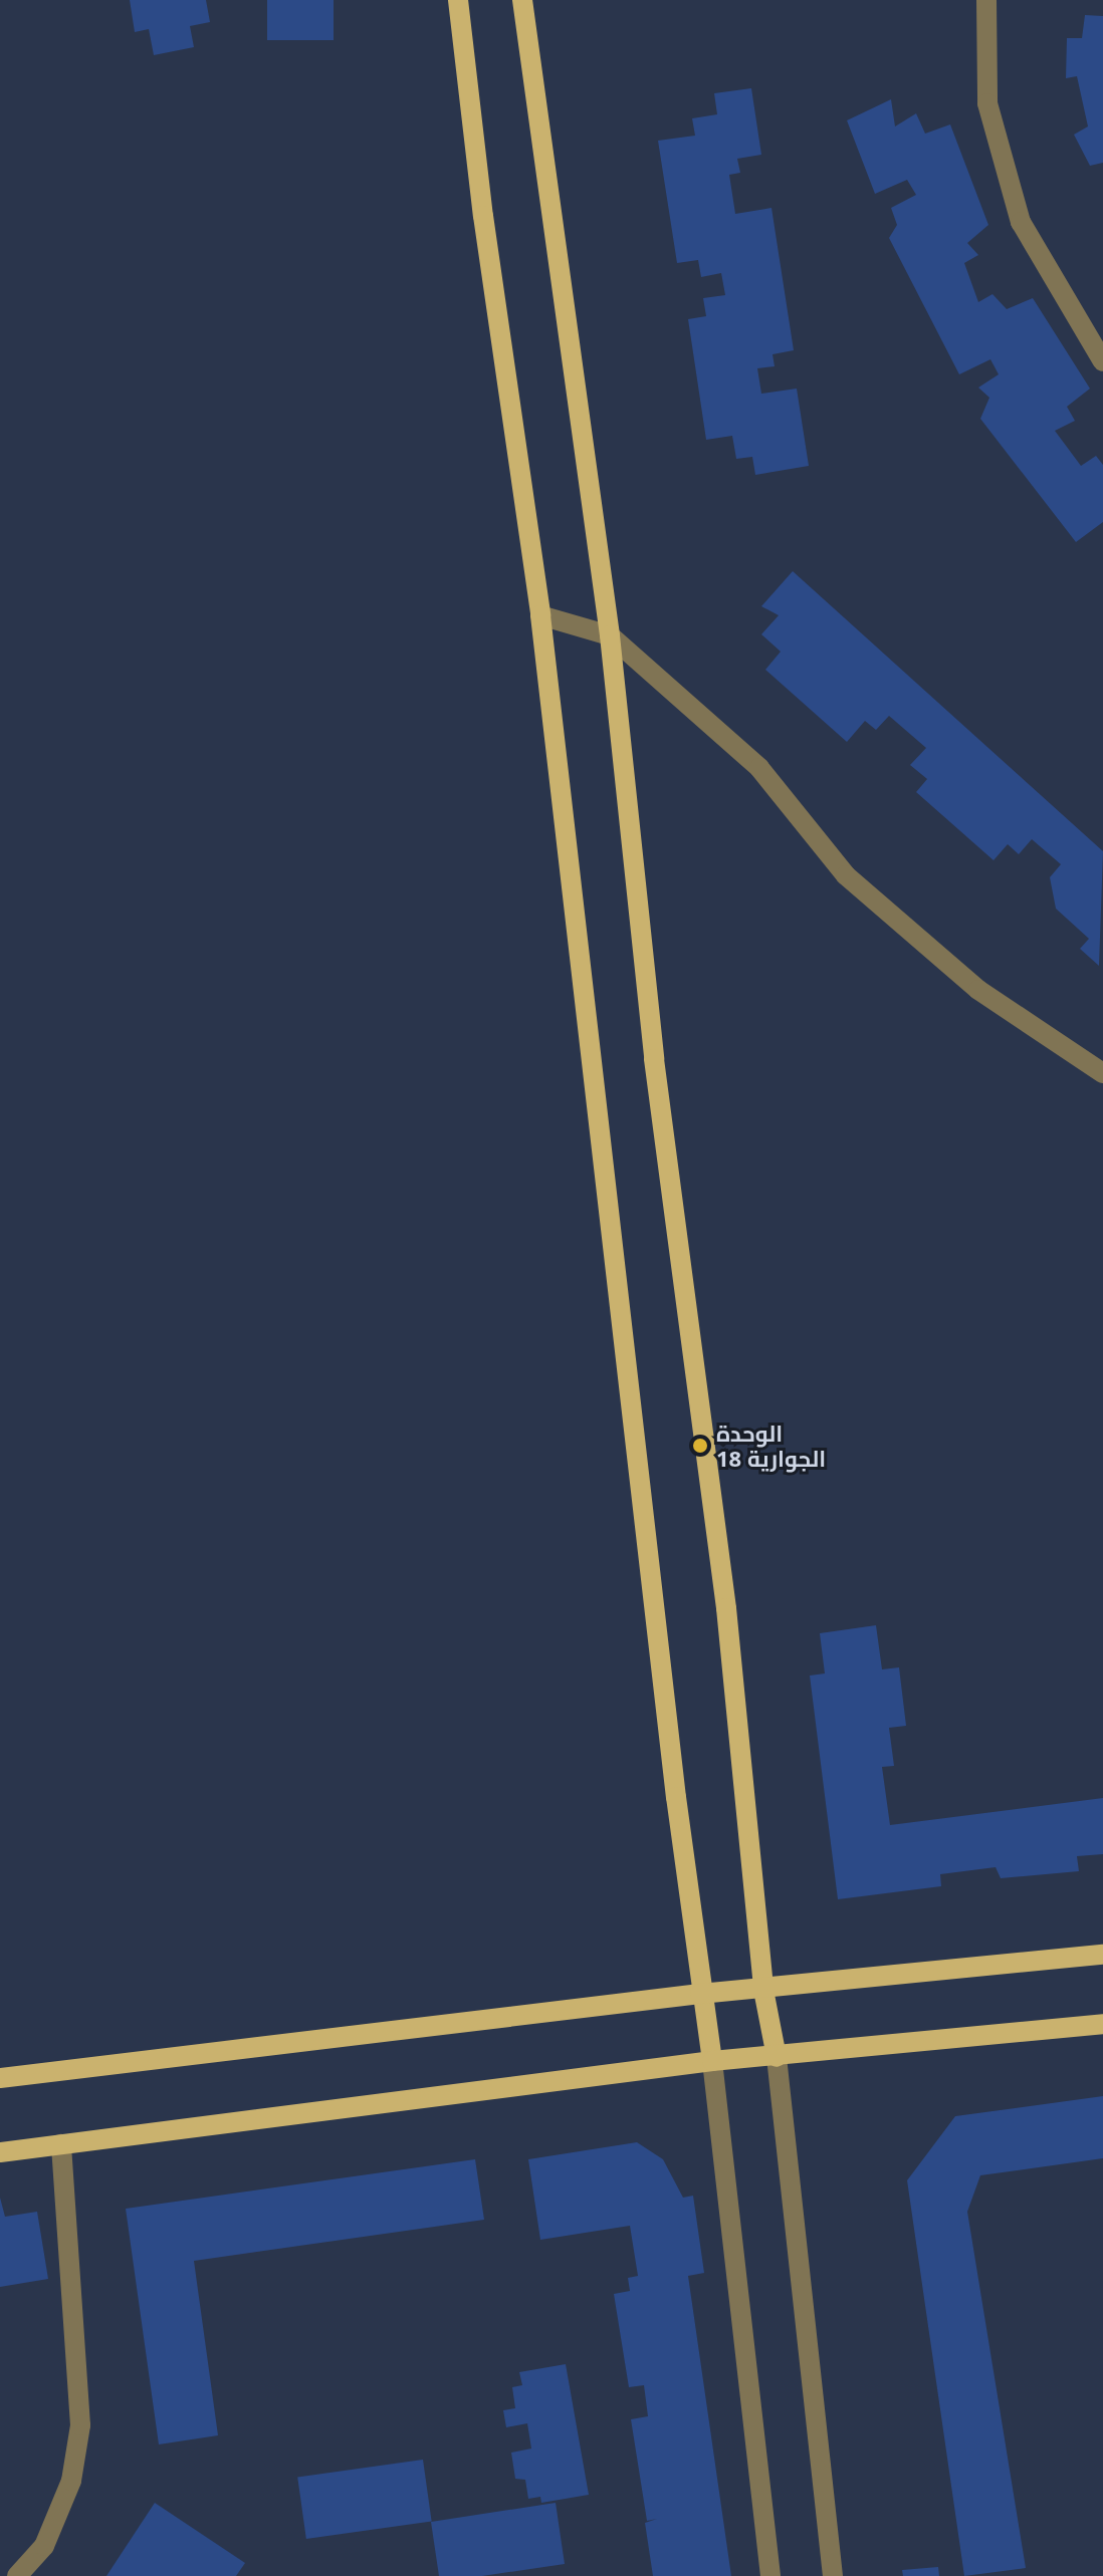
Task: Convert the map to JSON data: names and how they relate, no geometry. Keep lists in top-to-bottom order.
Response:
{
  "places": ["الوحدة الجوارية 18"]
}
